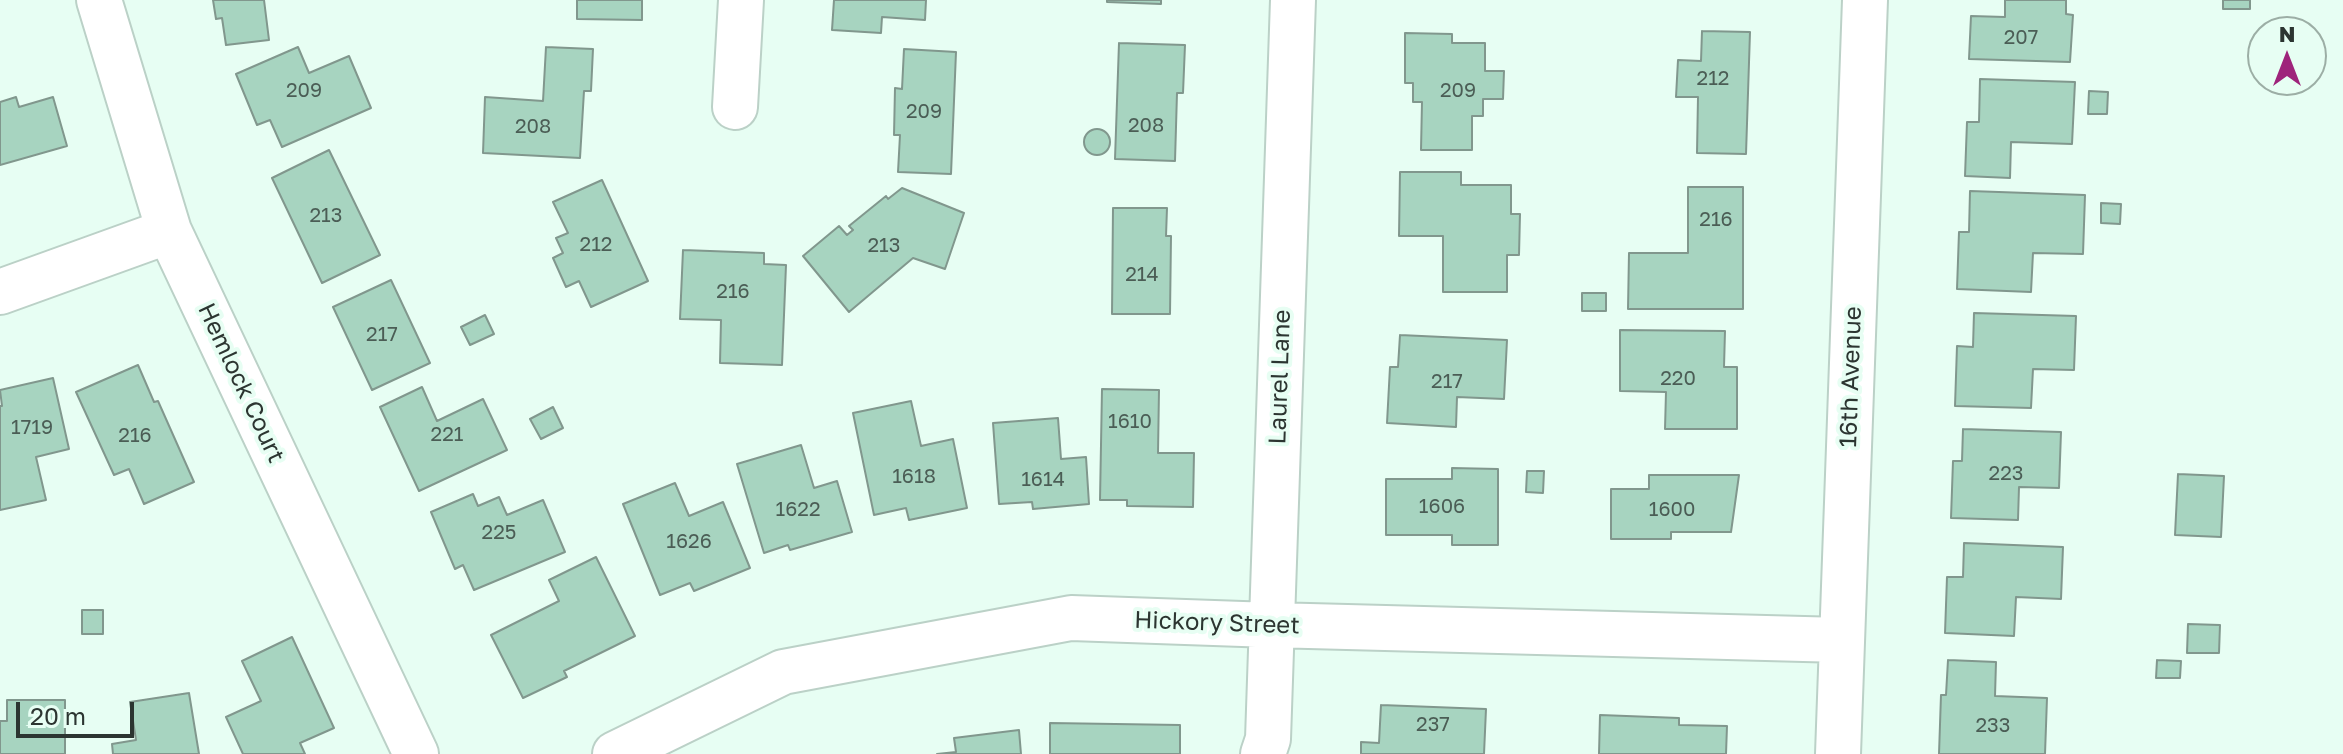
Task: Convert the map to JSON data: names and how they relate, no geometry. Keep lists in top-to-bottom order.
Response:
{
  "streets": {
    "street": [
      "Laurel Lane",
      "16th Avenue",
      "Hemlock Court",
      "Hickory Street"
    ]
  },
  "crossings": [
    ["Laurel Lane", "Hickory Street"],
    ["16th Avenue", "Hickory Street"]
  ],
  "house_numbers": [
    "207",
    "212",
    "209",
    "209",
    "209",
    "208",
    "208",
    "213",
    "216",
    "212",
    "213",
    "214",
    "216",
    "217",
    "220",
    "217",
    "1610",
    "1719",
    "221",
    "216",
    "223",
    "1618",
    "1614",
    "1606",
    "1622",
    "1600",
    "225",
    "1626",
    "237",
    "233"
  ],
  "scale_bar": "20 m",
  "north": "top"
}
